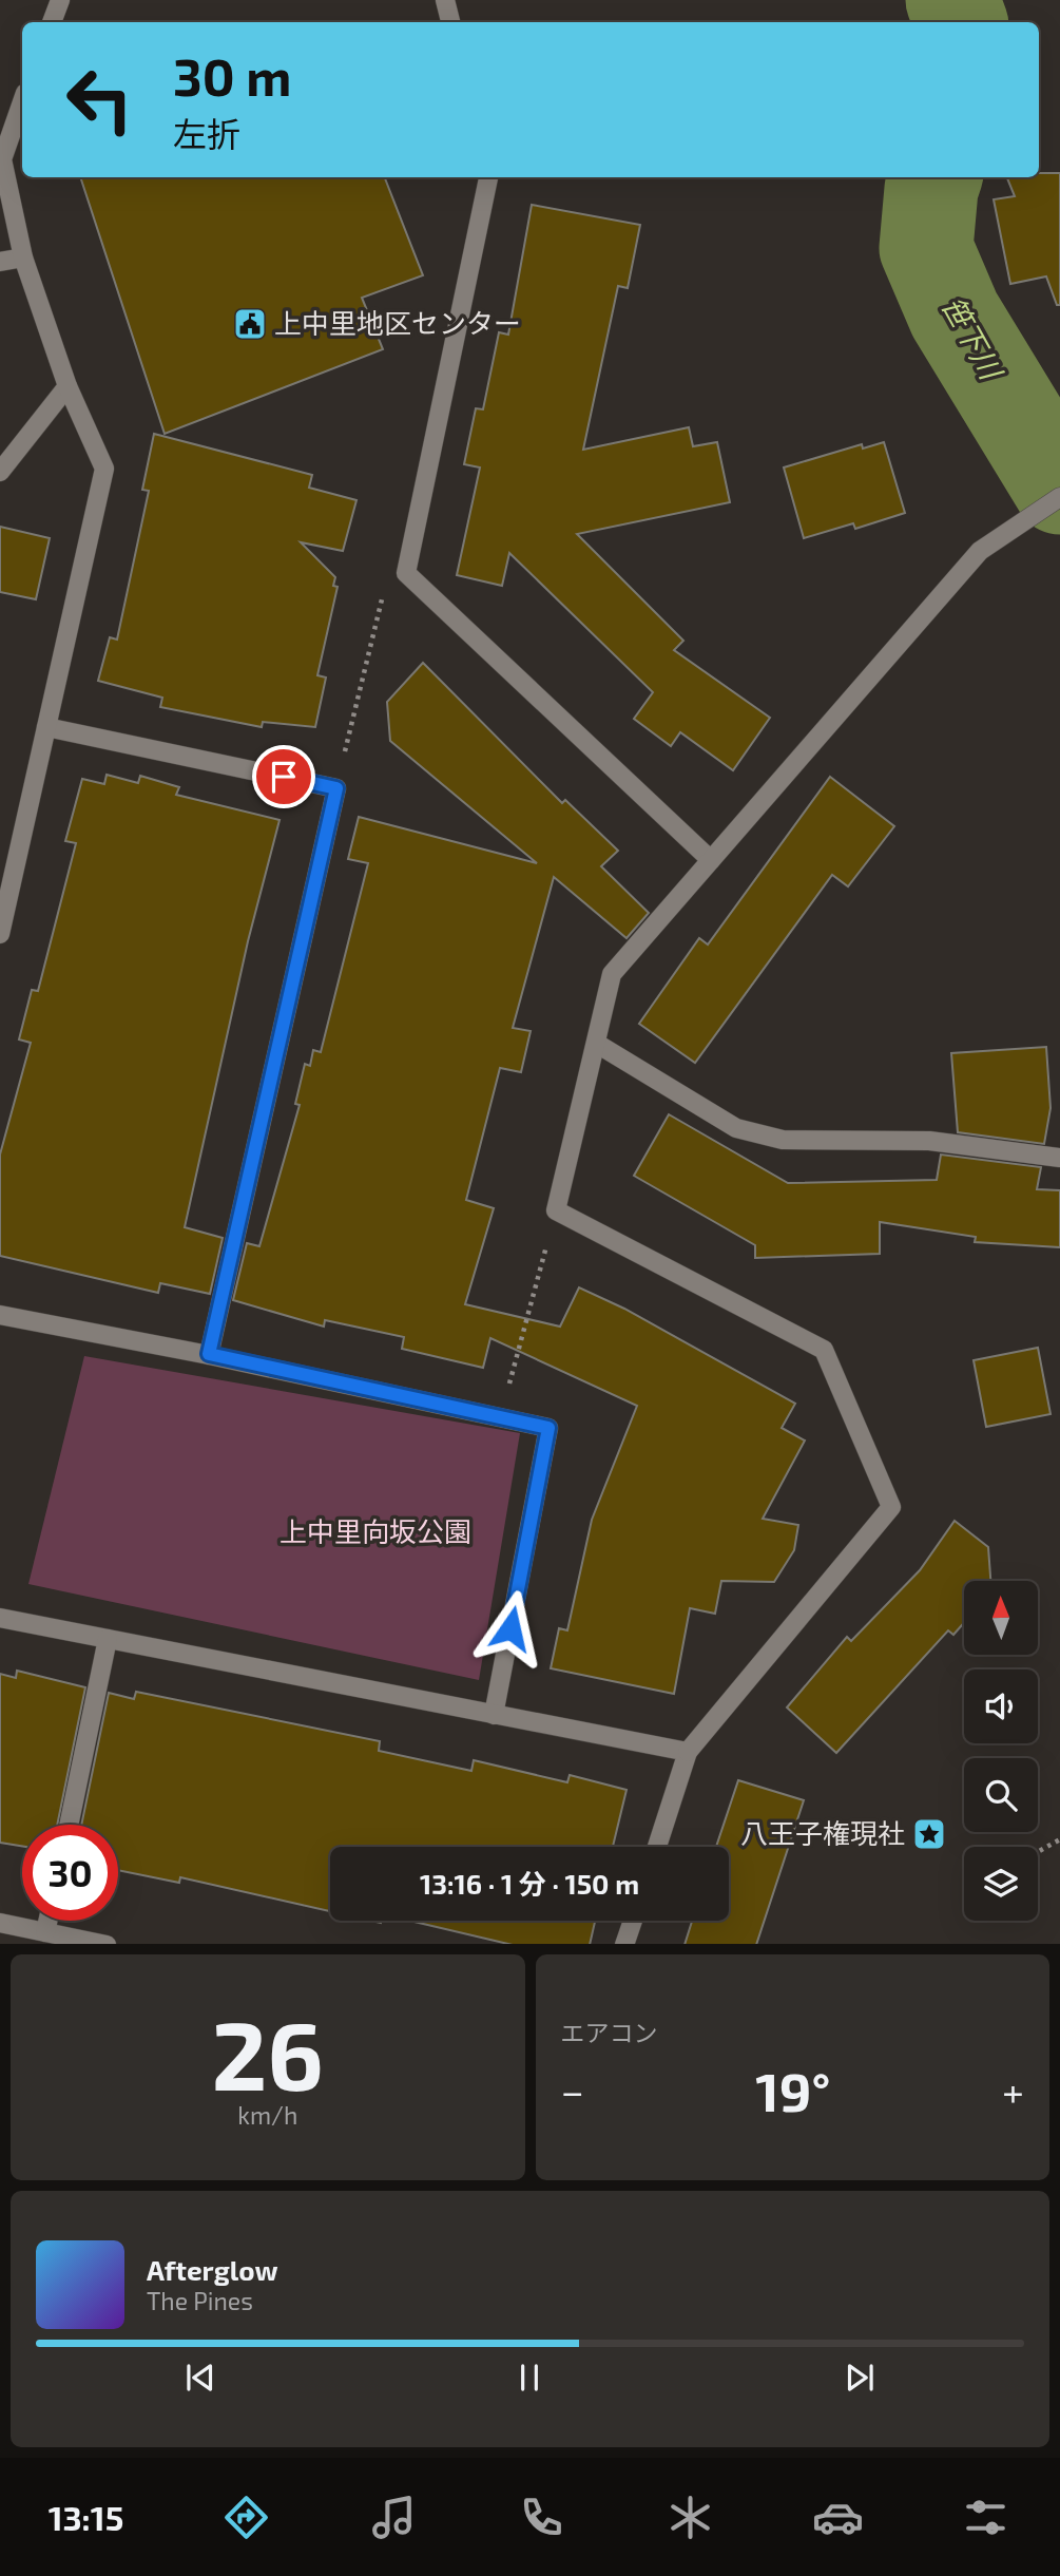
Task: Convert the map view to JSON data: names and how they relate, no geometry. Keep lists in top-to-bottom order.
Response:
{
  "water": ["笹下川"],
  "parks": ["上中里向坂公園"],
  "places": {
    "public building": ["上中里地区センター"],
    "place": ["八王子権現社"]
  },
  "north": "top",
  "page": {
    "turn": ["30 m", "左折"],
    "limit": "30",
    "trip": "13:16 · 1 分 · 150 m",
    "tile": [
      ["26", "km/h"],
      "エアコン"
    ],
    "heat": ["−", "19°", "+"],
    "song": ["Afterglow", "The Pines"],
    "tabs": "13:15"
  }
}
